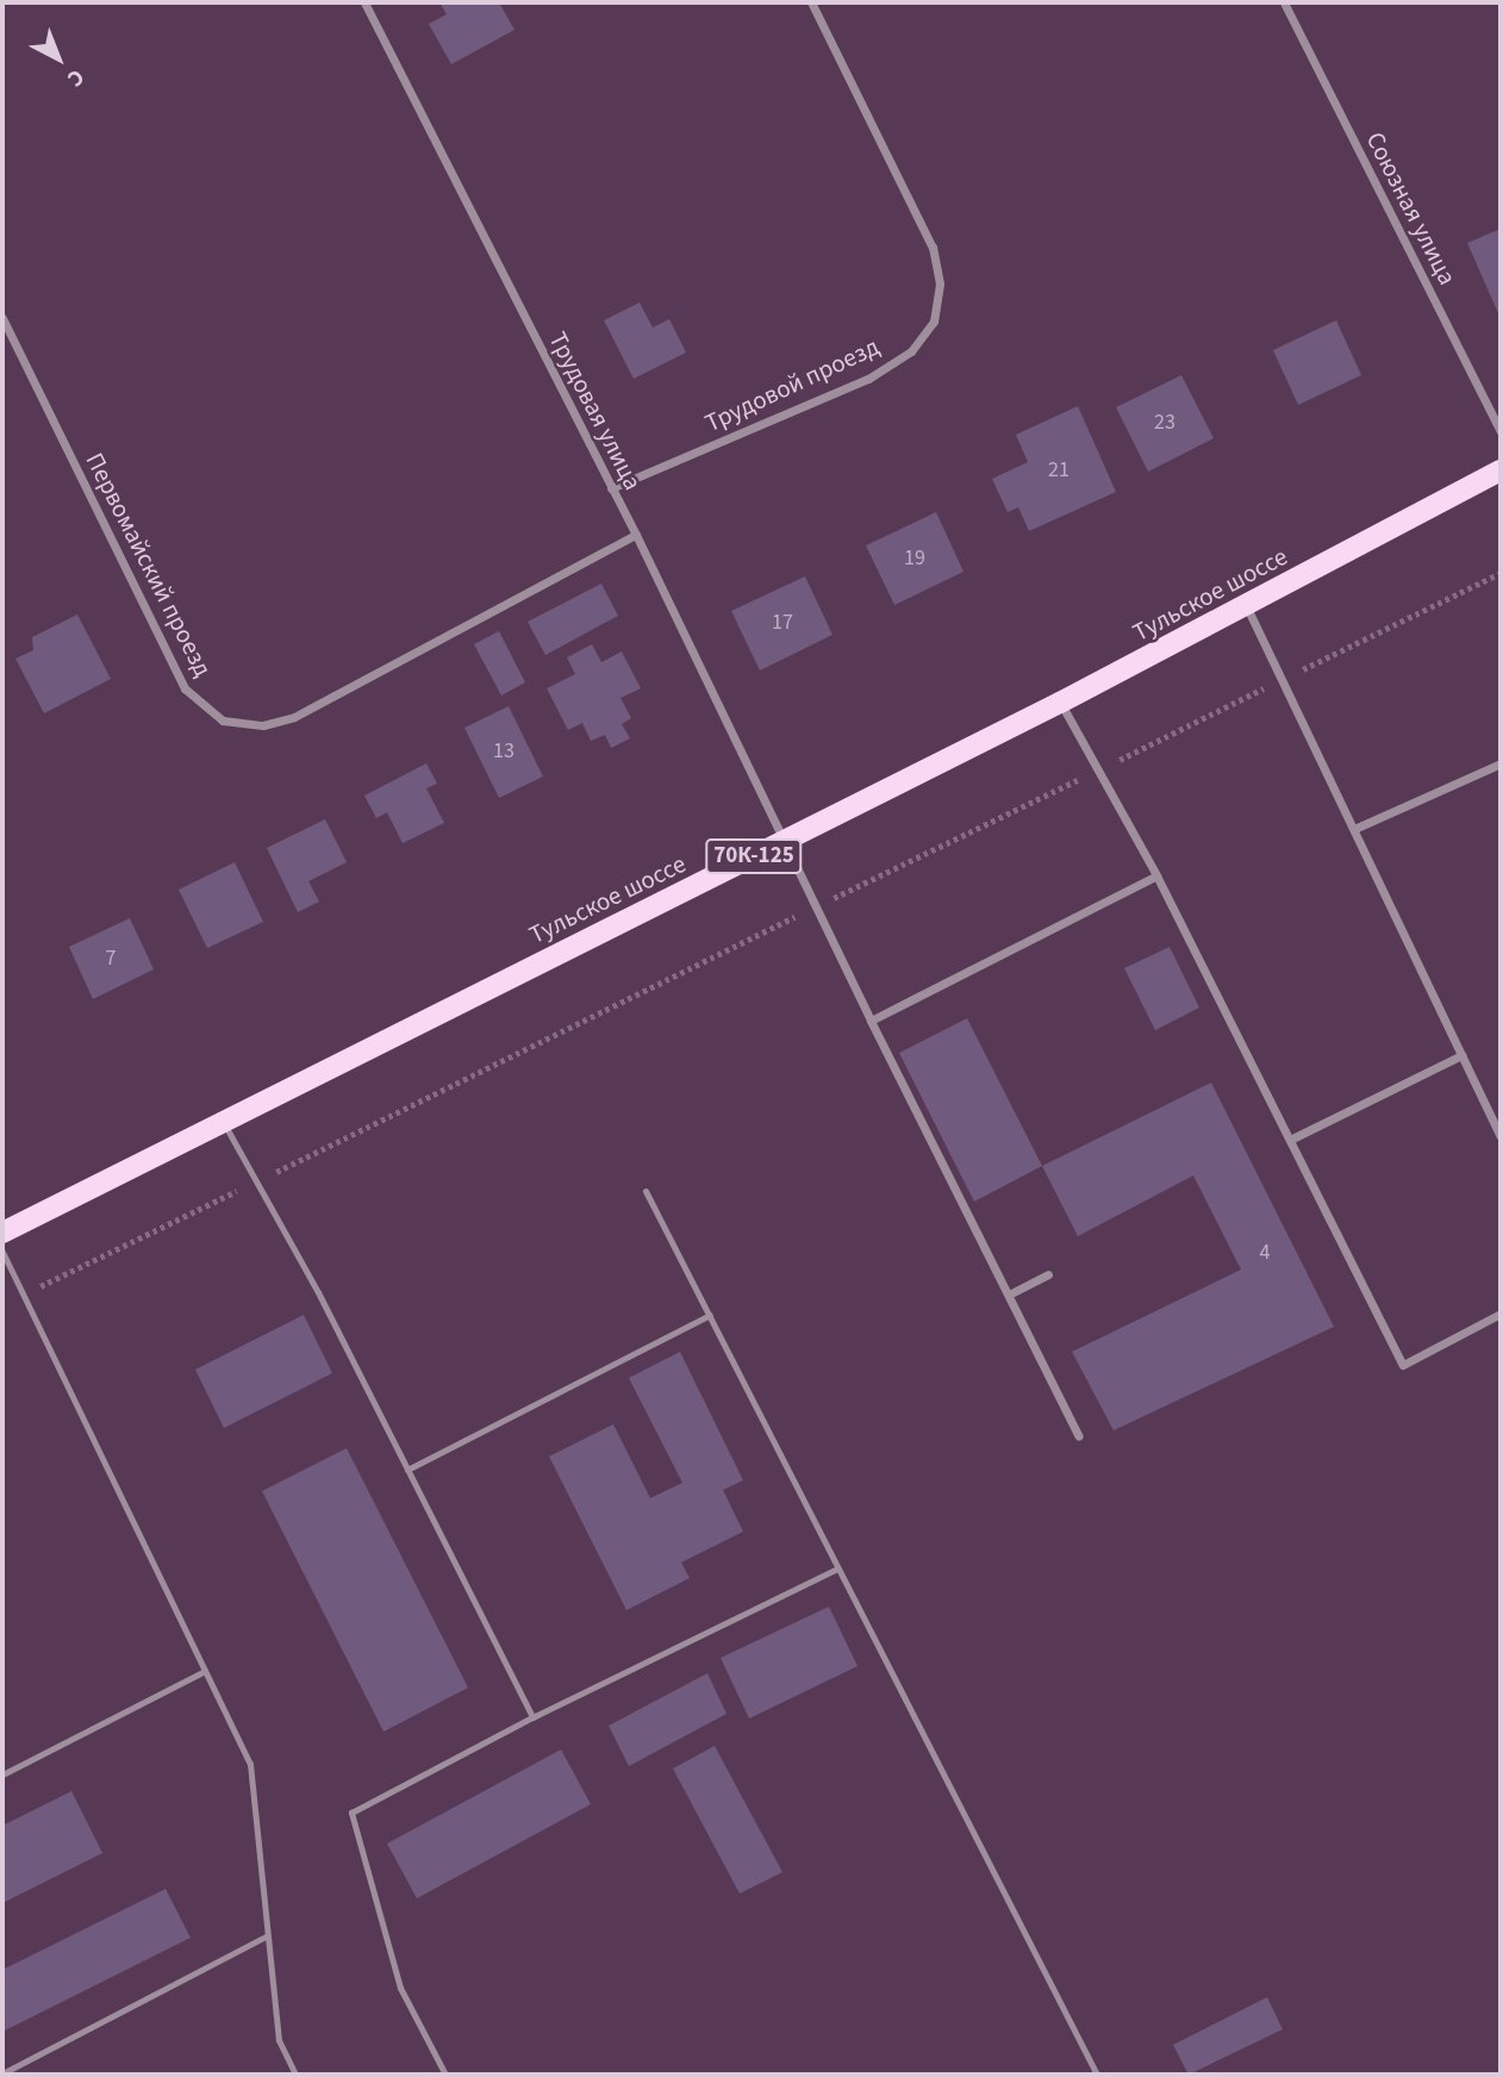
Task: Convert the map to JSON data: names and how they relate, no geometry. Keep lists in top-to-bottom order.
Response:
{
  "streets": {
    "main road": ["Тульское шоссе", "70К-125"],
    "street": [
      "Союзная улица",
      "Трудовой проезд",
      "Трудовая улица",
      "Первомайский проезд"
    ]
  },
  "crossings": [
    ["Трудовой проезд", "Трудовая улица"],
    ["Трудовая улица", "Первомайский проезд"],
    ["Трудовая улица", "Тульское шоссе"]
  ],
  "house_numbers": [
    "23",
    "21",
    "19",
    "17",
    "13",
    "7",
    "4"
  ],
  "north": "bottom right"
}
